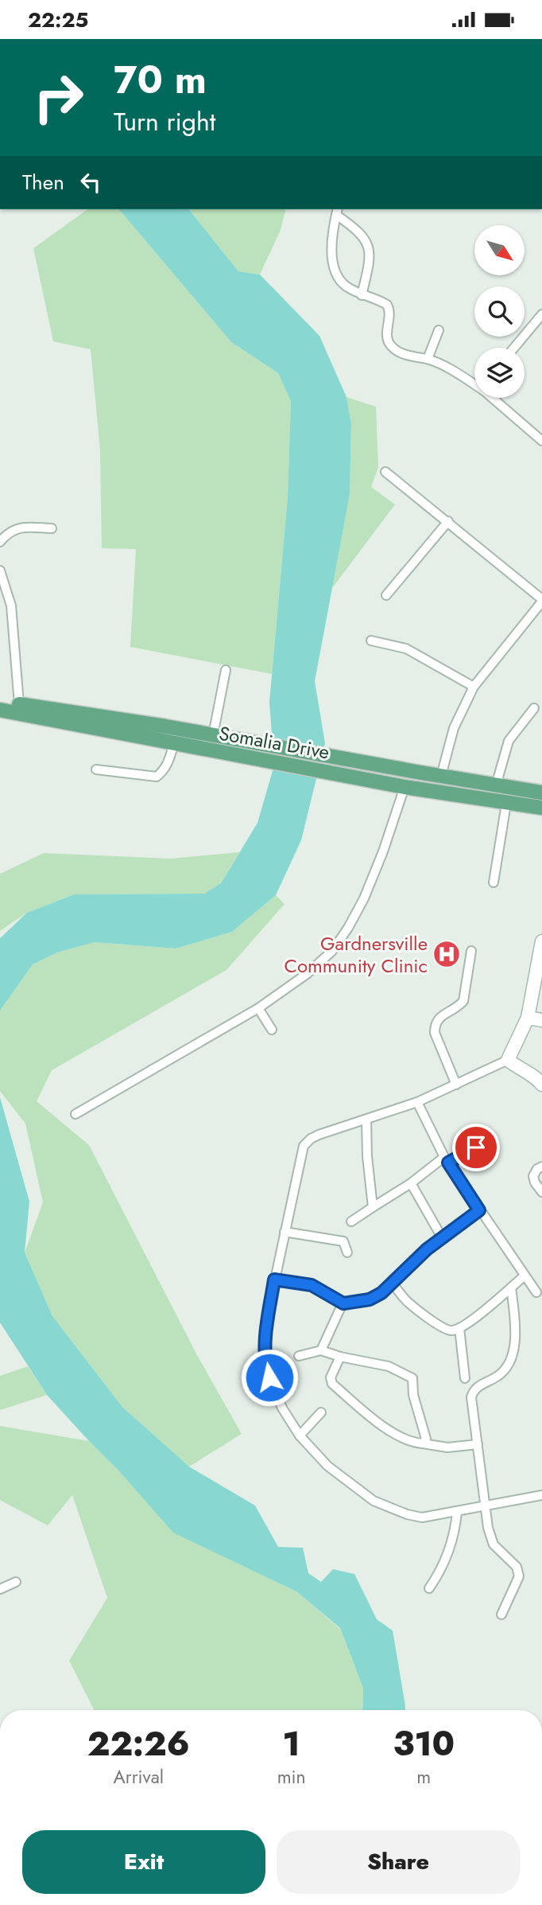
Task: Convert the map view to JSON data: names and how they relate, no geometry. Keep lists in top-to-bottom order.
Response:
{
  "streets": {
    "main road": ["Somalia Drive"]
  },
  "places": {
    "hospital": ["Gardnersville Community Clinic"]
  },
  "north": "bottom right",
  "page": {
    "status": "22:25",
    "turn": ["70 m", "Turn right"],
    "then": "Then",
    "eta": [
      "22:26",
      "Arrival",
      "1",
      "min",
      "310",
      "m"
    ],
    "buttons": ["Exit", "Share"]
  }
}
